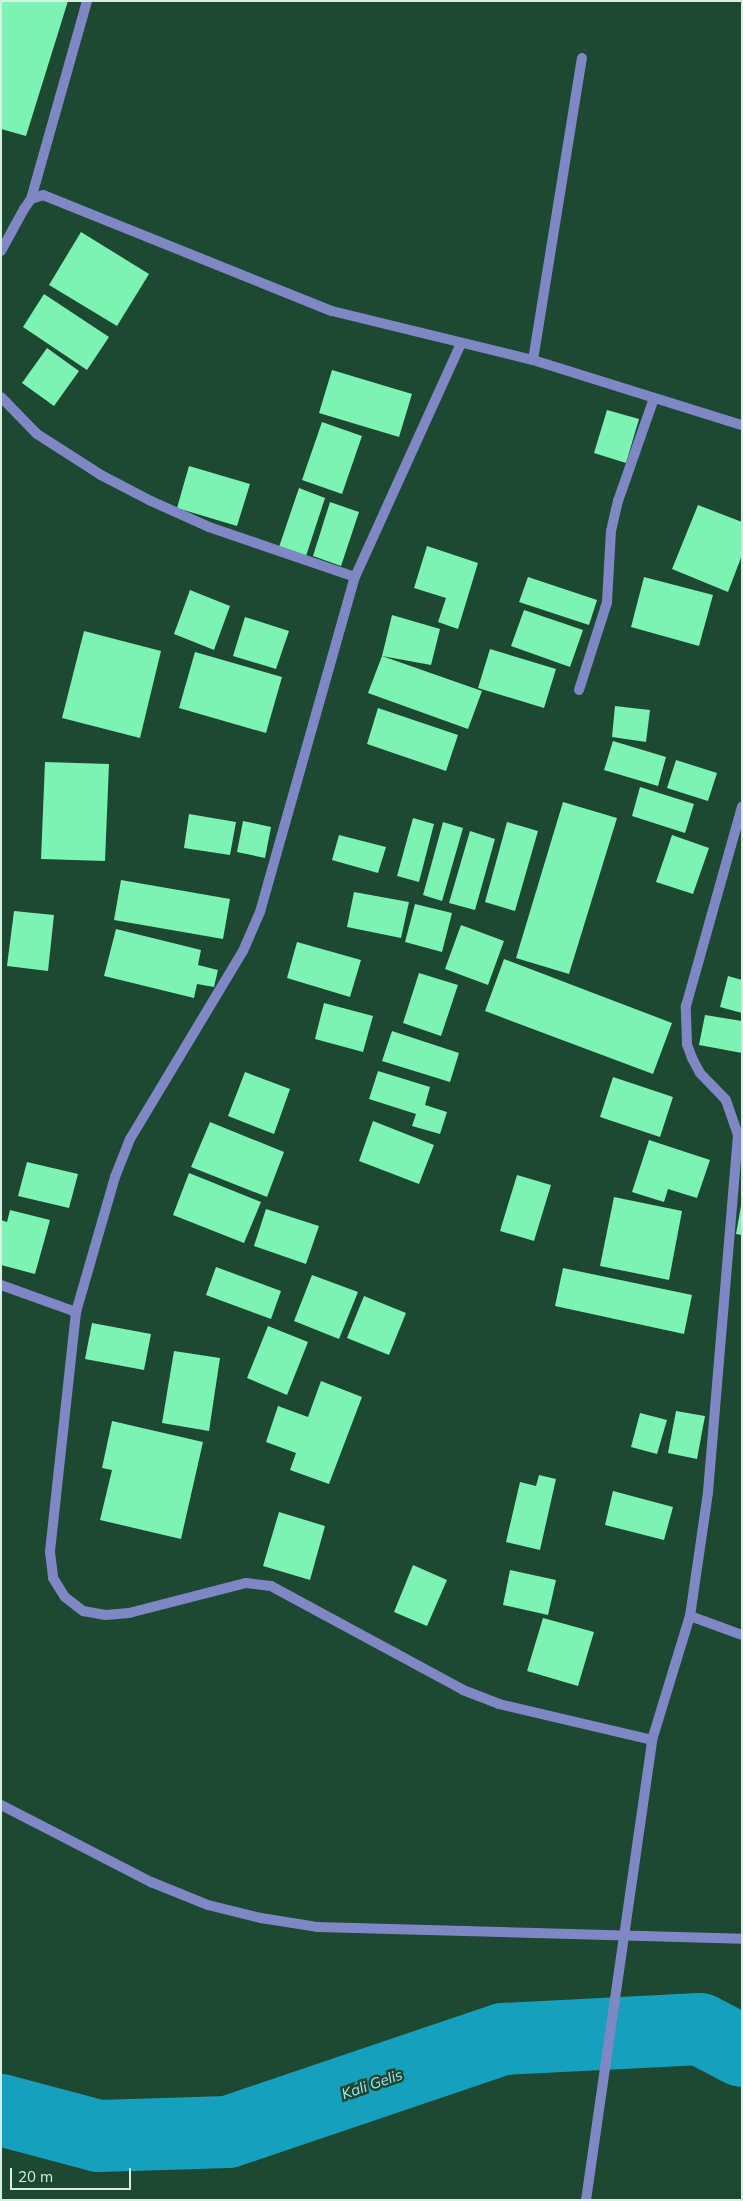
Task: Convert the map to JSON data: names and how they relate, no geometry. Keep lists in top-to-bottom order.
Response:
{
  "water": ["Kali Gelis"],
  "scale_bar": "20 m"
}
